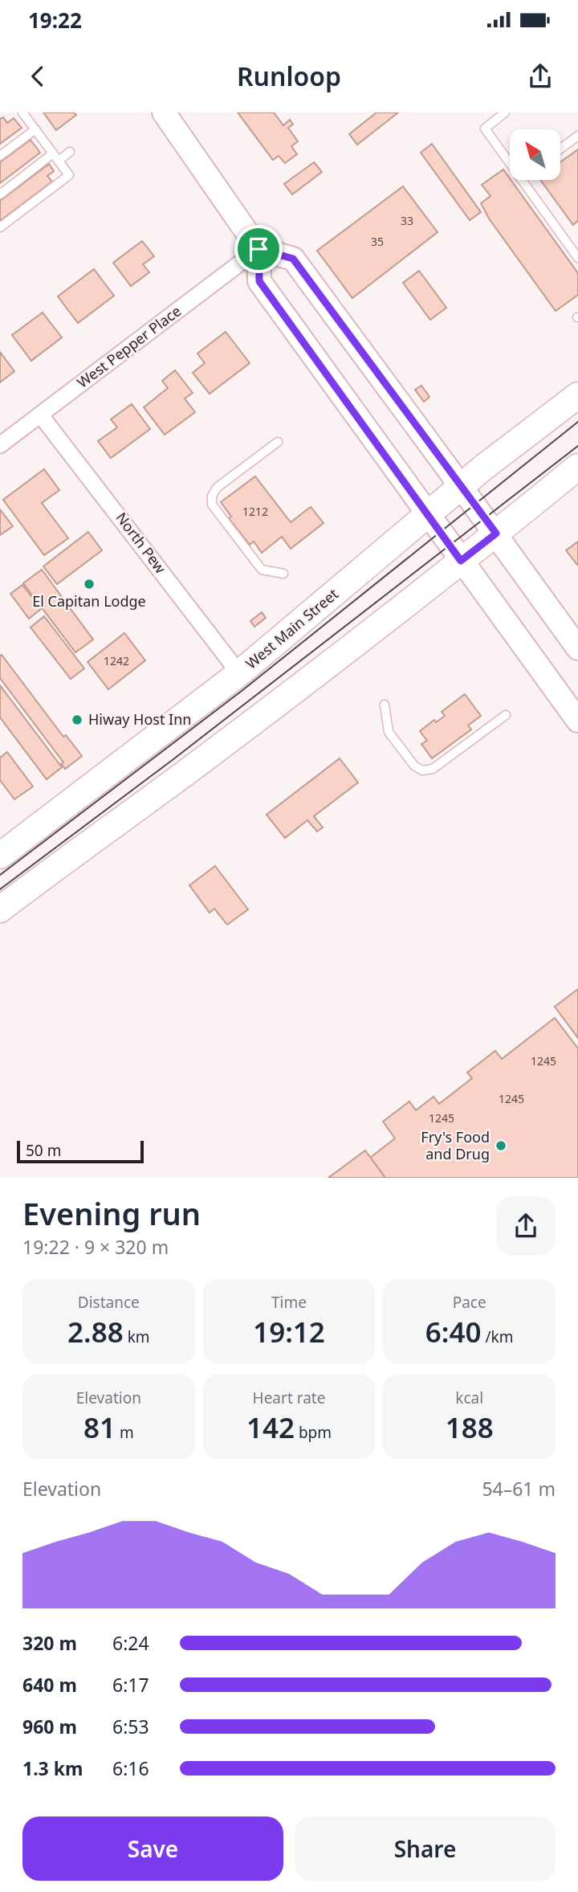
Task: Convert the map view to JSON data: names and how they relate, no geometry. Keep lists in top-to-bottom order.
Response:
{
  "streets": {
    "main road": ["West Main Street"],
    "street": ["West Pepper Place", "North Pew"]
  },
  "crossings": [
    ["West Pepper Place", "North Pew"],
    ["North Pew", "West Main Street"]
  ],
  "places": ["El Capitan Lodge", "Hiway Host Inn", "Fry's Food and Drug"],
  "house_numbers": [
    "33",
    "35",
    "1212",
    "1242",
    "1245",
    "1245",
    "1245"
  ],
  "scale_bar": "50 m",
  "north": "top left",
  "page": {
    "status": "19:22",
    "header": "Runloop",
    "scale": "50 m",
    "heading": ["Evening run", "19:22 · 9 × 320 m"],
    "stats": [
      ["Distance", "2.88 km"],
      ["Time", "19:12"],
      ["Pace", "6:40 /km"],
      ["Elevation", "81 m"],
      ["Heart rate", "142 bpm"],
      ["kcal", "188"]
    ],
    "chart": ["Elevation", "54–61 m"],
    "list": [
      {
        "name": "320 m",
        "note": "6:24"
      },
      {
        "name": "640 m",
        "note": "6:17"
      },
      {
        "name": "960 m",
        "note": "6:53"
      },
      {
        "name": "1.3 km",
        "note": "6:16"
      }
    ],
    "buttons": ["Save", "Share"]
  }
}
